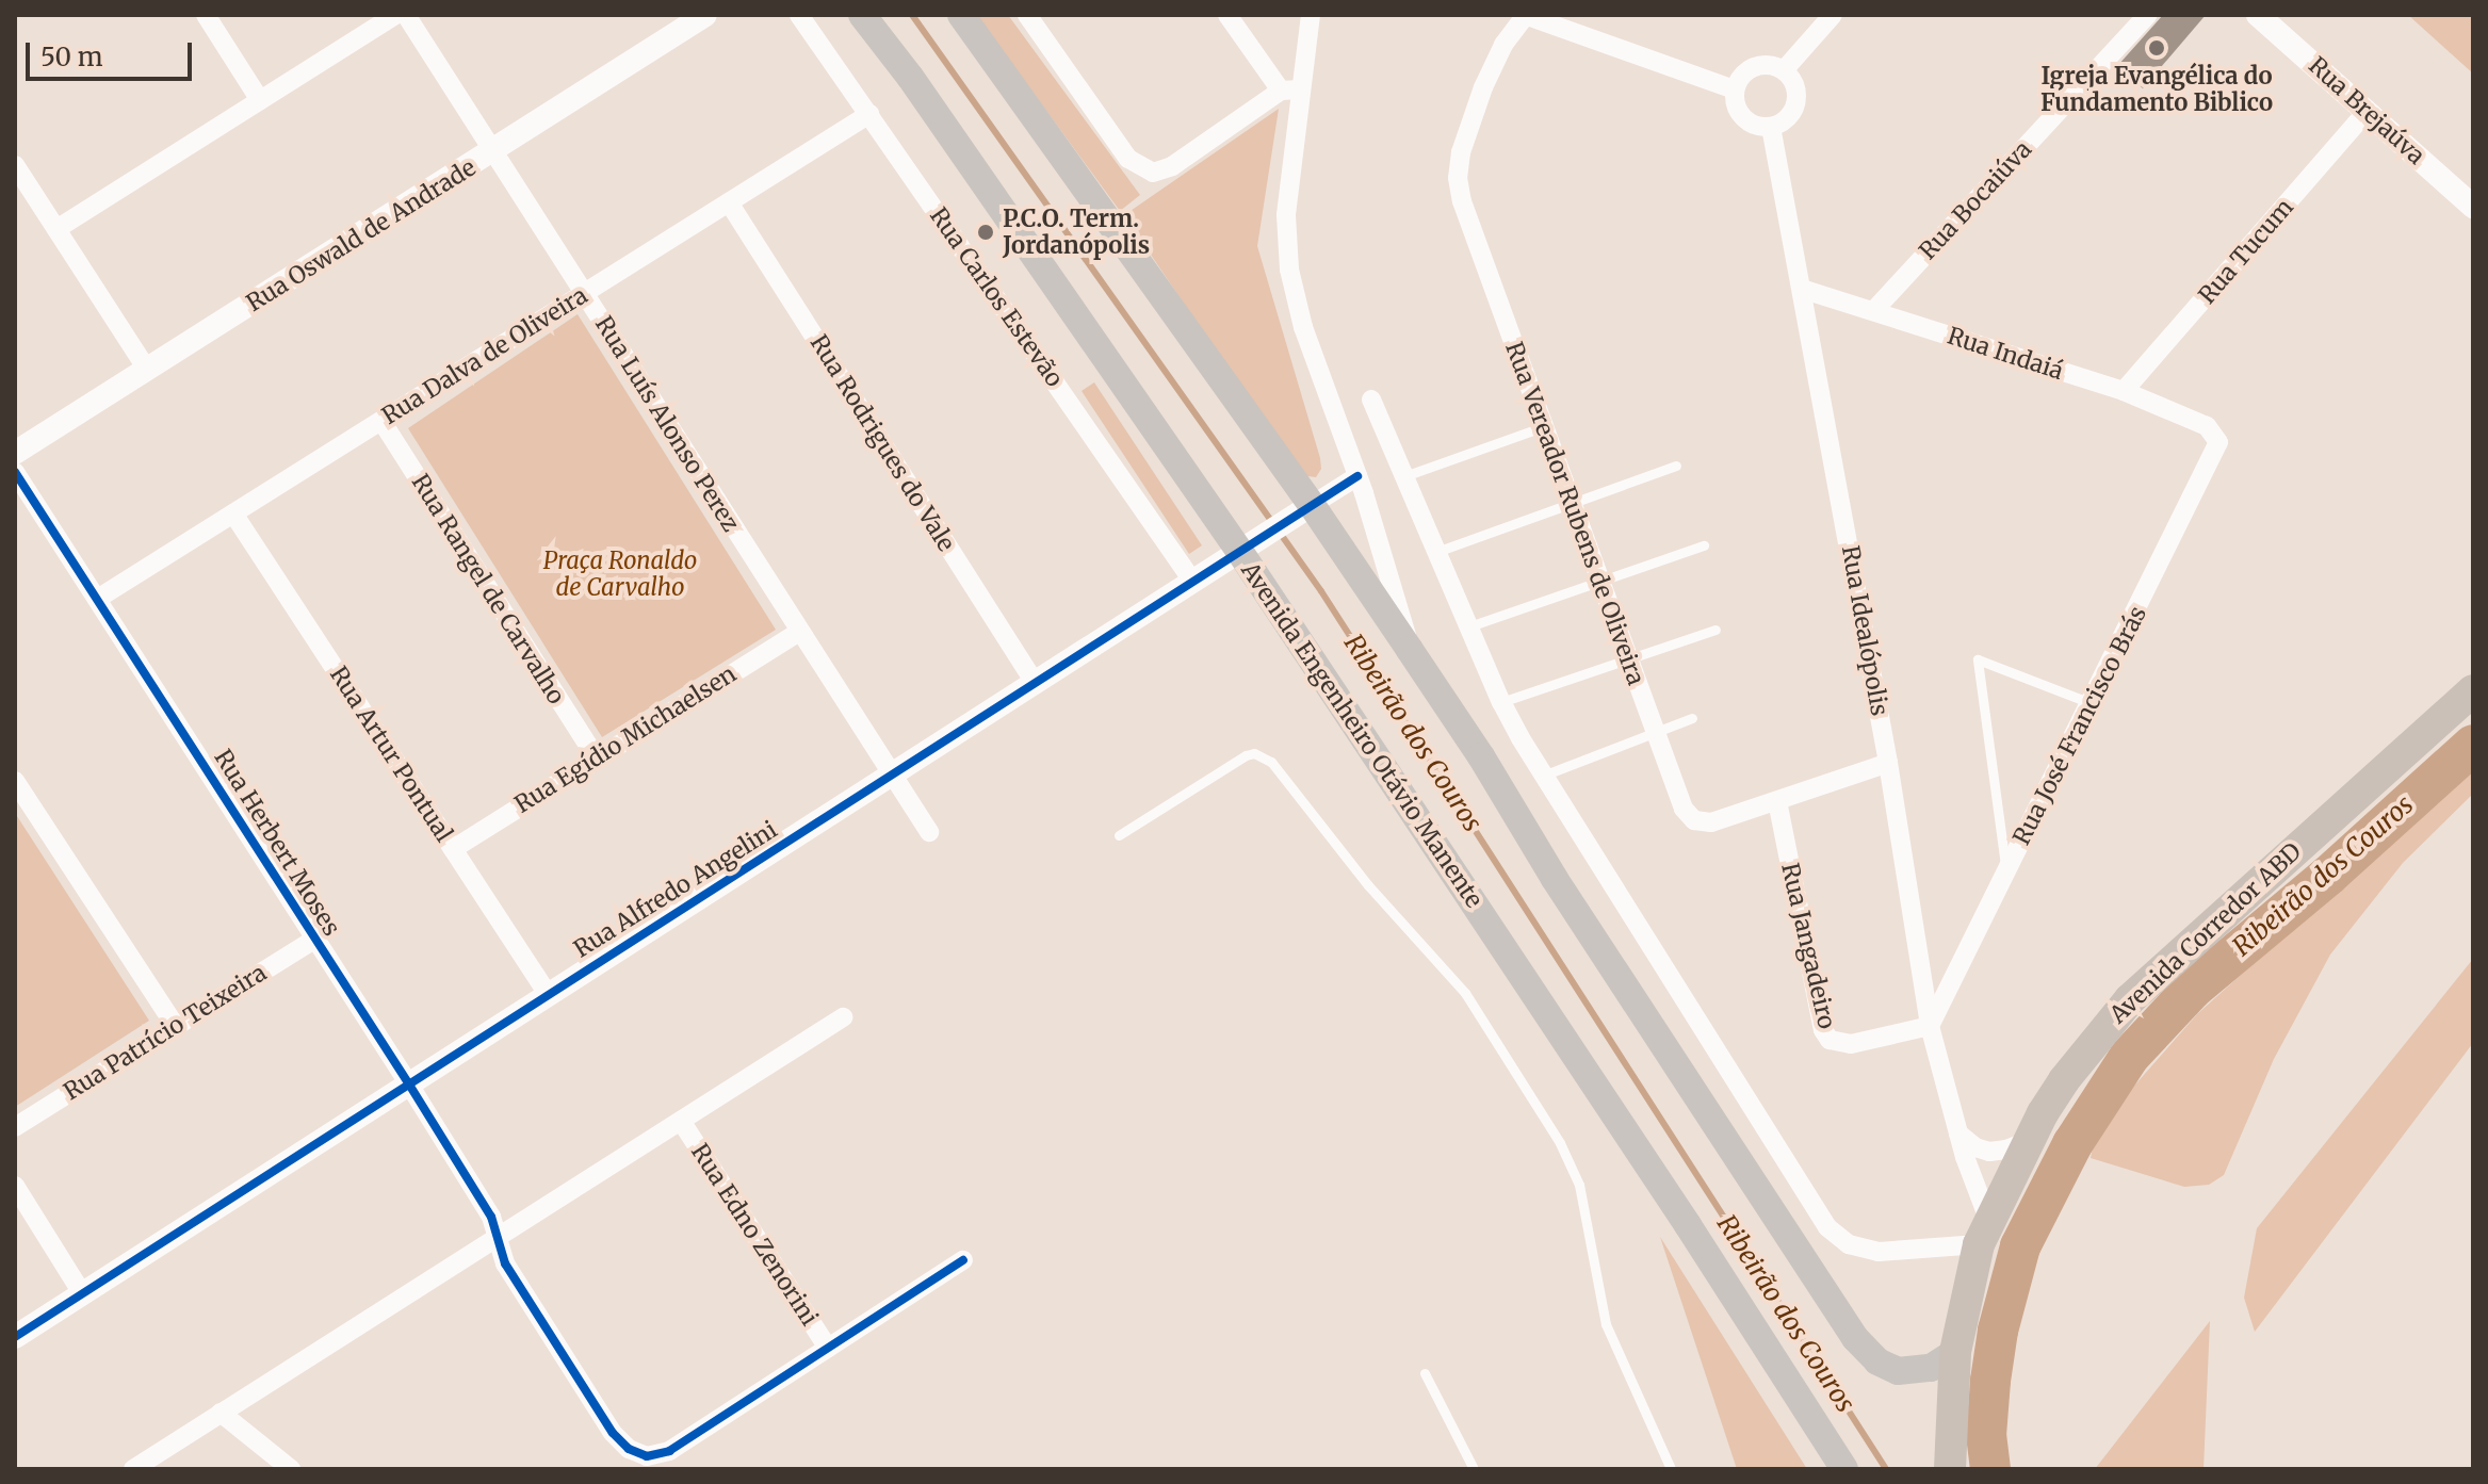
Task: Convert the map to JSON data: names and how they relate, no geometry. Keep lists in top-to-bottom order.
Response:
{
  "streets": {
    "highway": ["Avenida Corredor ABD"],
    "main road": ["Avenida Engenheiro Otávio Manente"],
    "street": [
      "Rua Brejaúva",
      "Rua Bocaiúva",
      "Rua Oswald de Andrade",
      "Rua Tucum",
      "Rua Carlos Estevão",
      "Rua Indaiá",
      "Rua Dalva de Oliveira",
      "Rua Luís Alonso Perez",
      "Rua Rodrigues do Vale",
      "Rua Vereador Rubens de Oliveira",
      "Rua Rangel de Carvalho",
      "Rua Idealópolis",
      "Rua José Francisco Brás",
      "Rua Egídio Michaelsen",
      "Rua Artur Pontual",
      "Rua Herbert Moses",
      "Rua Alfredo Angelini",
      "Rua Jangadeiro",
      "Rua Patrício Teixeira",
      "Rua Edno Zenorini"
    ]
  },
  "crossings": [
    ["Rua Brejaúva", "Rua Tucum"],
    ["Rua Bocaiúva", "Rua Indaiá"],
    ["Rua Oswald de Andrade", "Rua Luís Alonso Perez"],
    ["Rua Tucum", "Rua Indaiá"],
    ["Rua Carlos Estevão", "Rua Dalva de Oliveira"],
    ["Rua Carlos Estevão", "Rua Alfredo Angelini"],
    ["Rua Indaiá", "Rua Idealópolis"],
    ["Rua Indaiá", "Rua José Francisco Brás"],
    ["Rua Dalva de Oliveira", "Rua Luís Alonso Perez"],
    ["Rua Dalva de Oliveira", "Rua Rodrigues do Vale"],
    ["Rua Dalva de Oliveira", "Rua Rangel de Carvalho"],
    ["Rua Dalva de Oliveira", "Rua Artur Pontual"],
    ["Rua Dalva de Oliveira", "Rua Herbert Moses"],
    ["Rua Luís Alonso Perez", "Rua Egídio Michaelsen"],
    ["Rua Luís Alonso Perez", "Rua Alfredo Angelini"],
    ["Rua Rodrigues do Vale", "Rua Alfredo Angelini"],
    ["Rua Vereador Rubens de Oliveira", "Rua Idealópolis"],
    ["Rua Vereador Rubens de Oliveira", "Rua Jangadeiro"],
    ["Rua Rangel de Carvalho", "Rua Egídio Michaelsen"],
    ["Rua Idealópolis", "Rua José Francisco Brás"],
    ["Rua Idealópolis", "Avenida Corredor ABD"],
    ["Rua Idealópolis", "Rua Jangadeiro"],
    ["Rua José Francisco Brás", "Rua Jangadeiro"],
    ["Avenida Engenheiro Otávio Manente", "Rua Alfredo Angelini"],
    ["Rua Egídio Michaelsen", "Rua Artur Pontual"],
    ["Rua Artur Pontual", "Rua Alfredo Angelini"],
    ["Rua Herbert Moses", "Rua Alfredo Angelini"],
    ["Rua Herbert Moses", "Rua Patrício Teixeira"],
    ["Rua Herbert Moses", "Rua Edno Zenorini"]
  ],
  "water": ["Ribeirão dos Couros"],
  "parks": ["Praça Ronaldo de Carvalho"],
  "places": ["Igreja Evangélica do Fundamento Biblico", "P.C.O. Term. Jordanópolis"],
  "scale_bar": "50 m"
}
